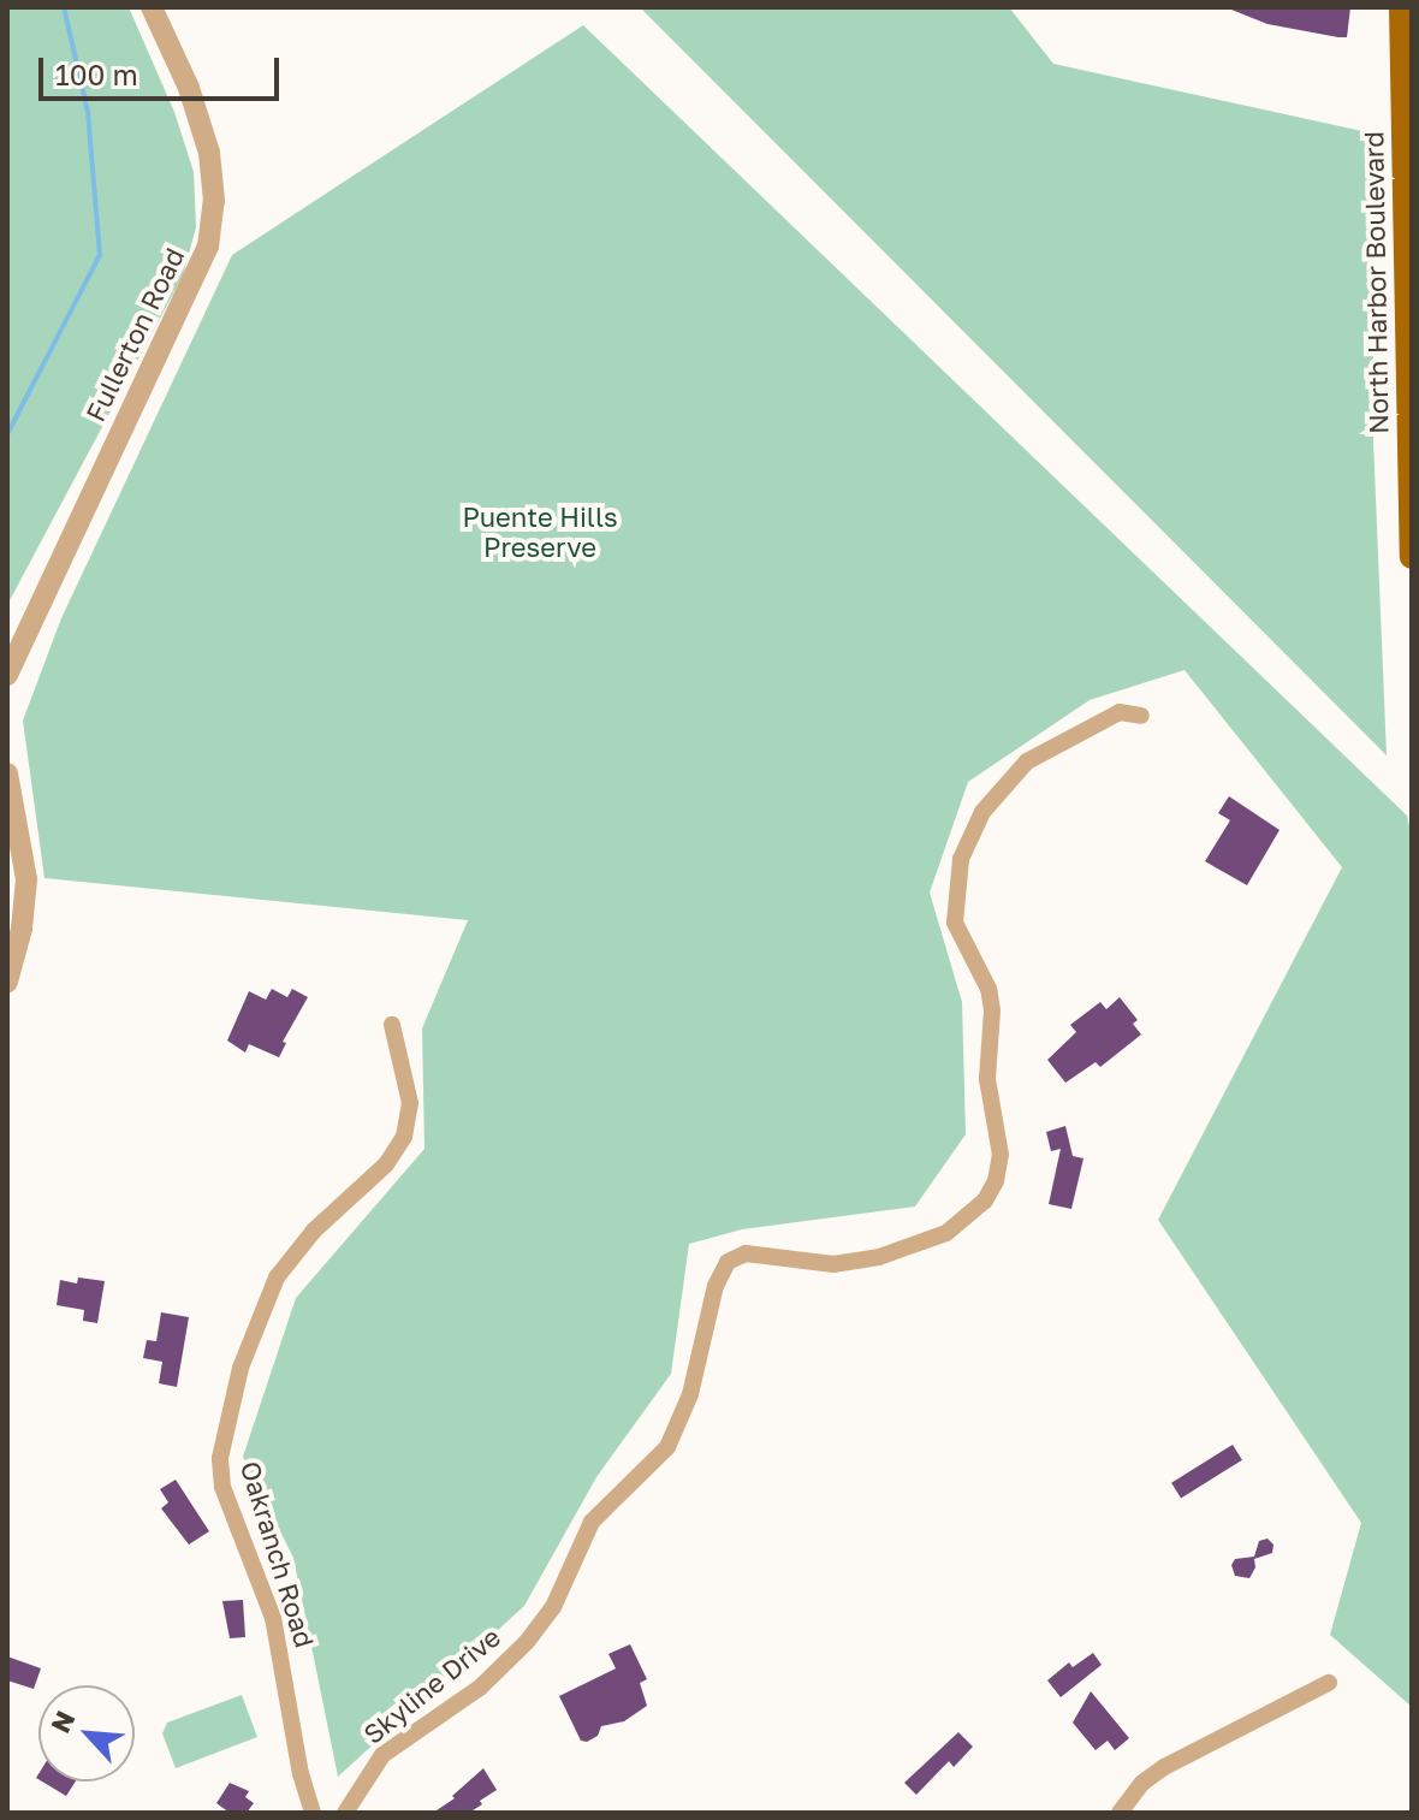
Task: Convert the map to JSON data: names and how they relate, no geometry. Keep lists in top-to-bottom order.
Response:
{
  "streets": {
    "main road": ["North Harbor Boulevard"],
    "street": ["Fullerton Road", "Oakranch Road", "Skyline Drive"]
  },
  "parks": ["Puente Hills Preserve"],
  "scale_bar": "100 m",
  "north": "top left"
}
